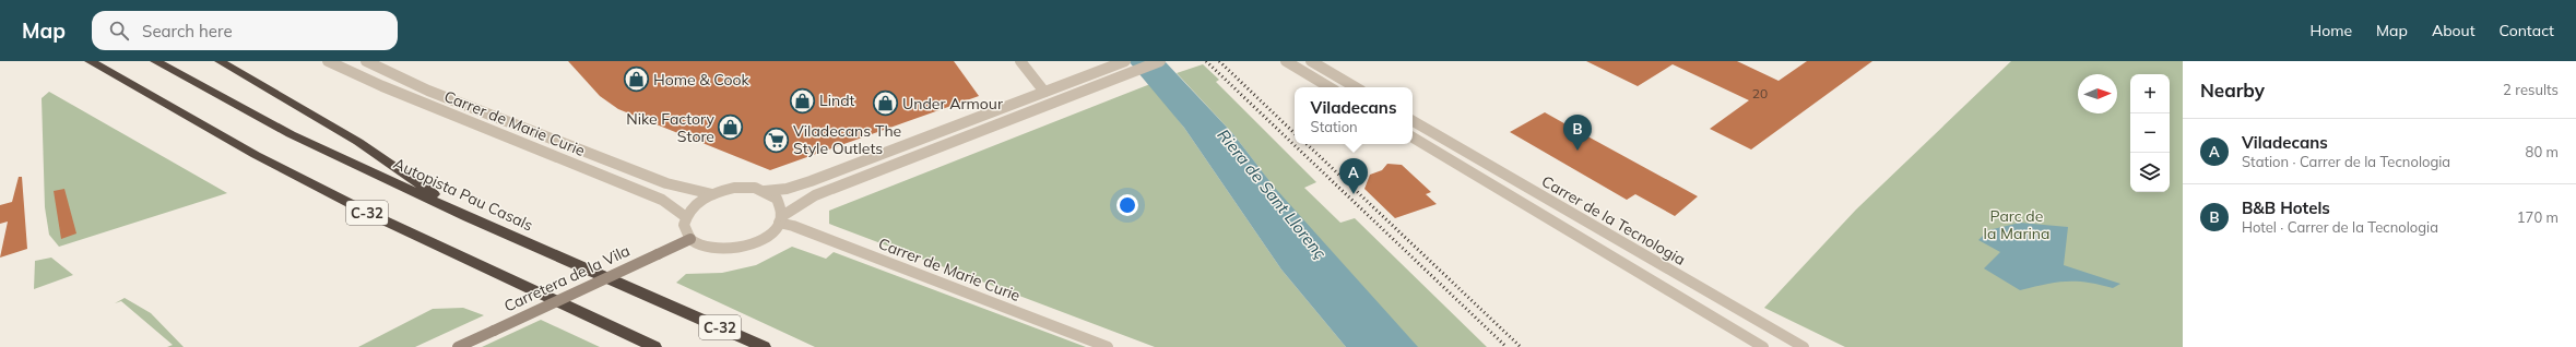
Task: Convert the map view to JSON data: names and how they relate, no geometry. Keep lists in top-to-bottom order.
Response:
{
  "streets": {
    "highway": ["Autopista Pau Casals", "C-32"],
    "main road": ["Carretera de la Vila"],
    "street": ["Carrer de Marie Curie", "Carrer de la Tecnologia"]
  },
  "crossings": [
    ["Carrer de Marie Curie", "Carretera de la Vila"]
  ],
  "water": ["Riera de Sant Llorenç"],
  "parks": ["Parc de la Marina"],
  "places": {
    "shop": [
      "Home & Cook",
      "Lindt",
      "Under Armour",
      "Nike Factory Store"
    ],
    "supermarket": ["Viladecans The Style Outlets"]
  },
  "house_numbers": ["20"],
  "north": "right",
  "page": {
    "header": "Map",
    "search": "Search here",
    "nav": [
      "Home",
      "Map",
      "About",
      "Contact"
    ],
    "heading": ["Nearby", "2 results"],
    "map_buttons": ["+", "−"],
    "popup": ["Viladecans", "Station"],
    "pins": ["B", "A"],
    "list": [
      {
        "mark": "A",
        "name": "Viladecans",
        "note": "Station · Carrer de la Tecnologia",
        "value": "80 m"
      },
      {
        "mark": "B",
        "name": "B&B Hotels",
        "note": "Hotel · Carrer de la Tecnologia",
        "value": "170 m"
      }
    ]
  }
}
